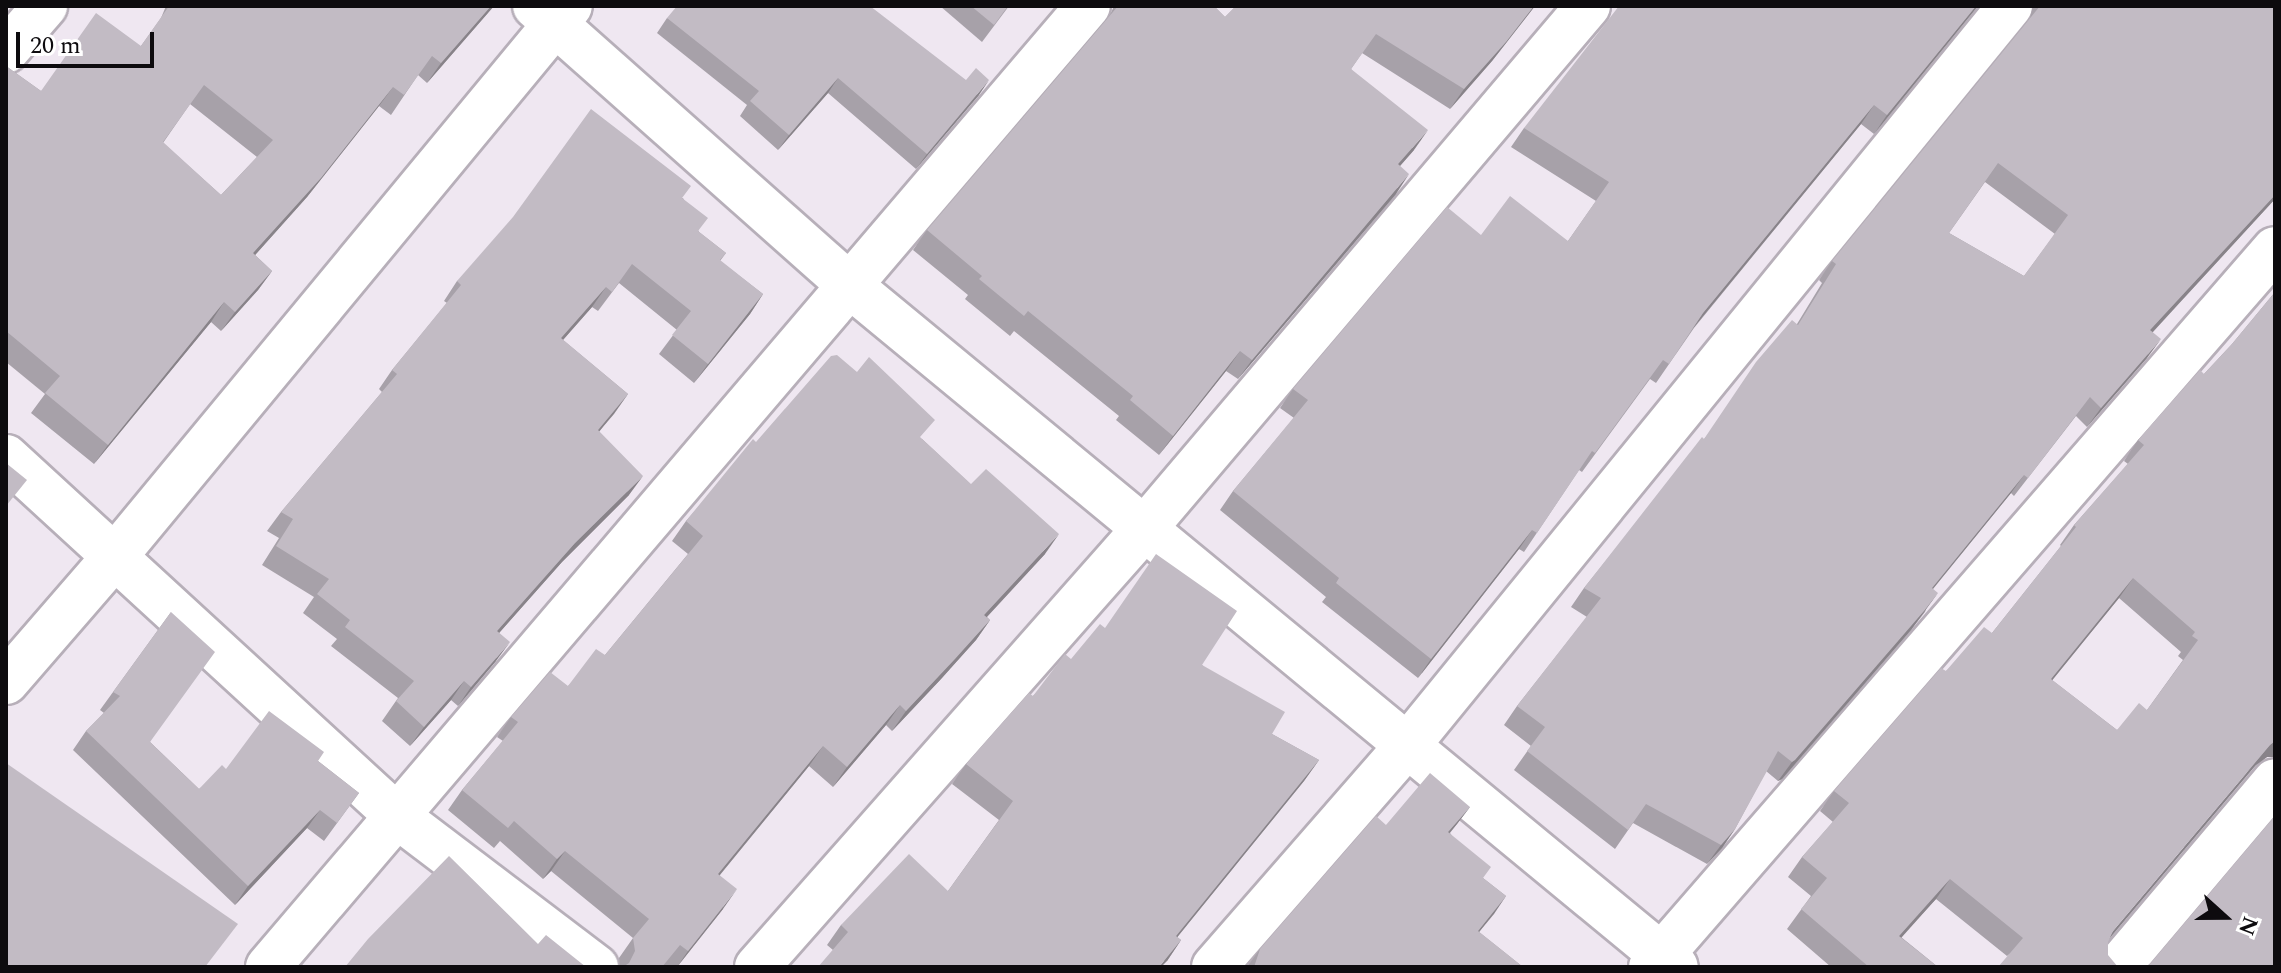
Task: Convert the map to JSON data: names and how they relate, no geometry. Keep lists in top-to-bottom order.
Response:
{
  "scale_bar": "20 m",
  "north": "right"
}
